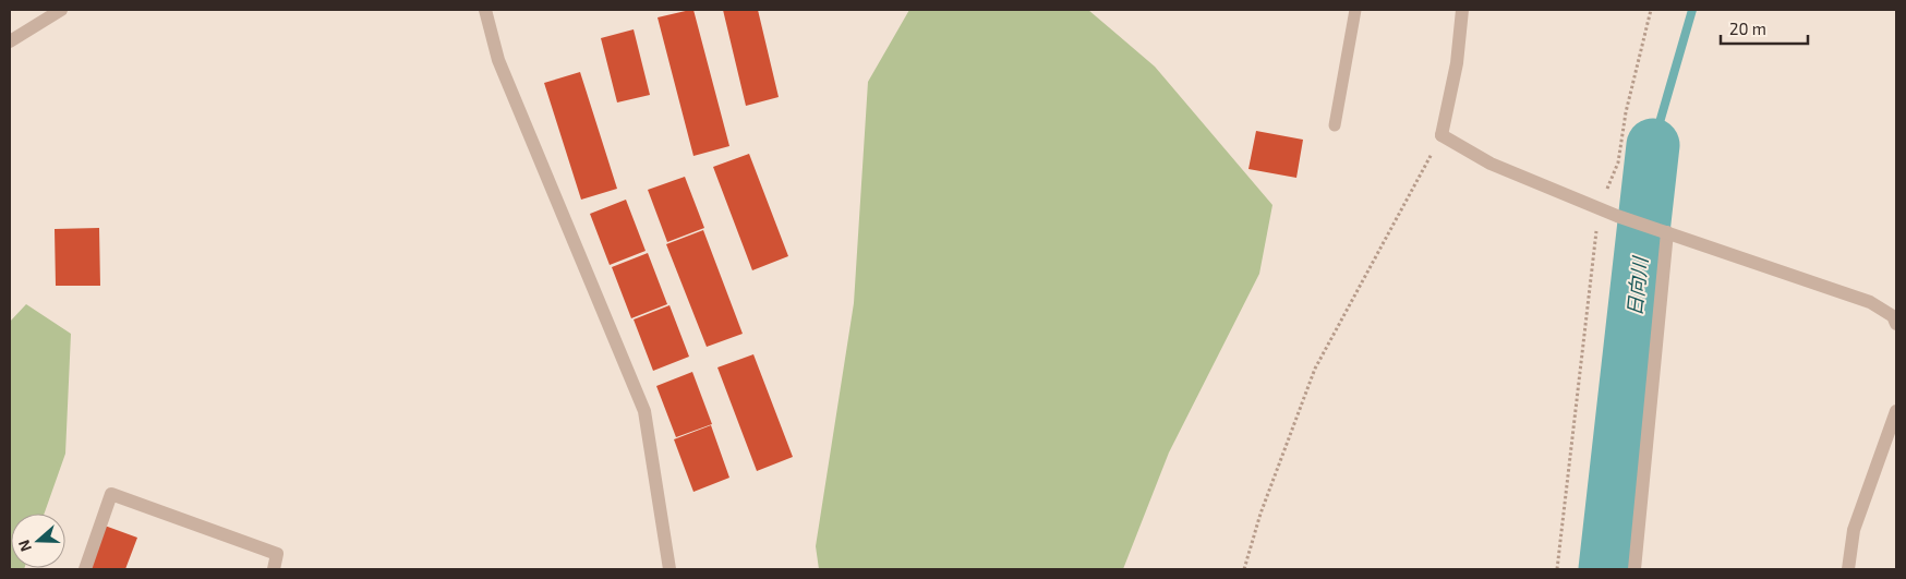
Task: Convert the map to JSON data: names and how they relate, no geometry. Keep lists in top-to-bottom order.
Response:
{
  "water": ["日向川"],
  "scale_bar": "20 m",
  "north": "left"
}
